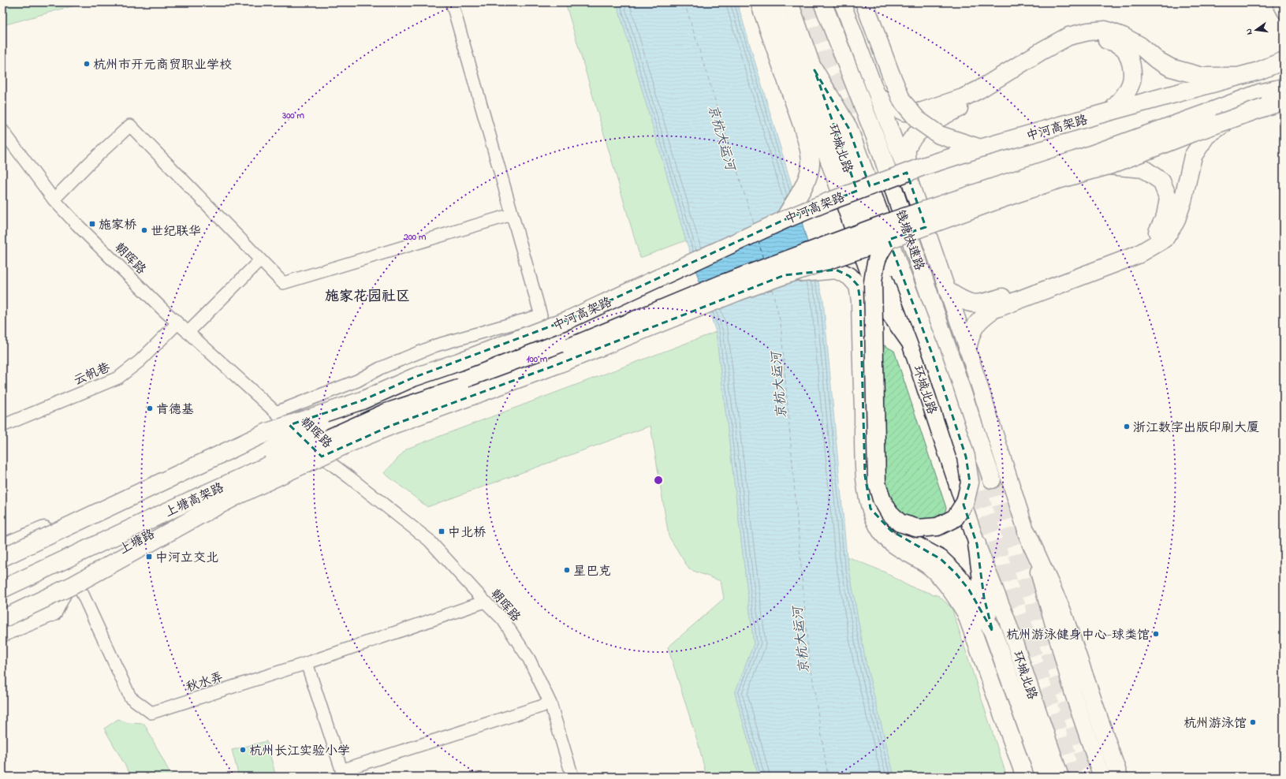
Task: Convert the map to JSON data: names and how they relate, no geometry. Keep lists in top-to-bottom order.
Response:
{
  "streets": {
    "highway": ["中河高架路", "钱塘快速路", "上塘高架路"],
    "main road": ["环城北路", "上塘路"],
    "street": ["朝晖路", "云帆巷", "秋水弄"]
  },
  "crossings": [
    ["中河高架路", "上塘高架路"],
    ["朝晖路", "云帆巷"],
    ["朝晖路", "上塘路"],
    ["上塘路", "秋水弄"]
  ],
  "districts": ["施家花园社区"],
  "water": ["京杭大运河"],
  "places": {
    "other": [
      "杭州市开元商贸职业学校",
      "世纪联华",
      "肯德基",
      "浙江数字出版印刷大厦",
      "星巴克",
      "杭州游泳健身中心-球类馆",
      "杭州游泳馆",
      "杭州长江实验小学"
    ],
    "transit": ["施家桥", "中北桥", "中河立交北"]
  },
  "north": "left",
  "rings": ["300 m", "200 m", "100 m"]
}
